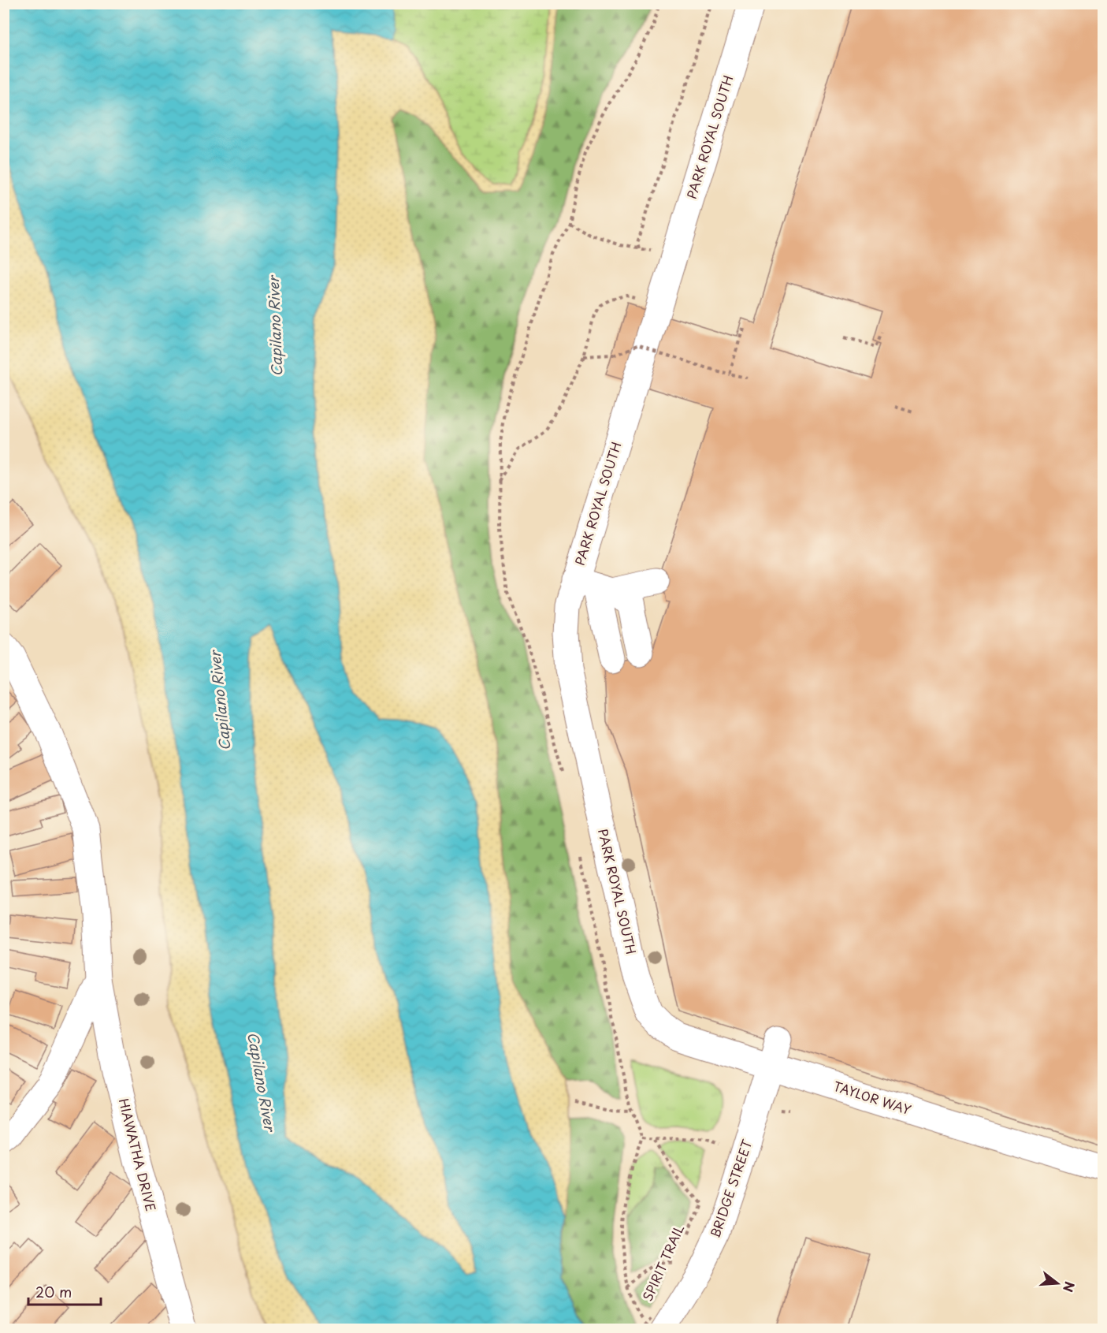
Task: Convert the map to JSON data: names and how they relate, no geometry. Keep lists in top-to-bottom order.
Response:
{
  "streets": {
    "street": [
      "PARK ROYAL SOUTH",
      "TAYLOR WAY",
      "HIAWATHA DRIVE",
      "BRIDGE STREET"
    ],
    "path": ["SPIRIT TRAIL"]
  },
  "crossings": [
    ["PARK ROYAL SOUTH", "TAYLOR WAY"],
    ["TAYLOR WAY", "BRIDGE STREET"]
  ],
  "water": ["Capilano River"],
  "scale_bar": "20 m",
  "north": "right"
}
